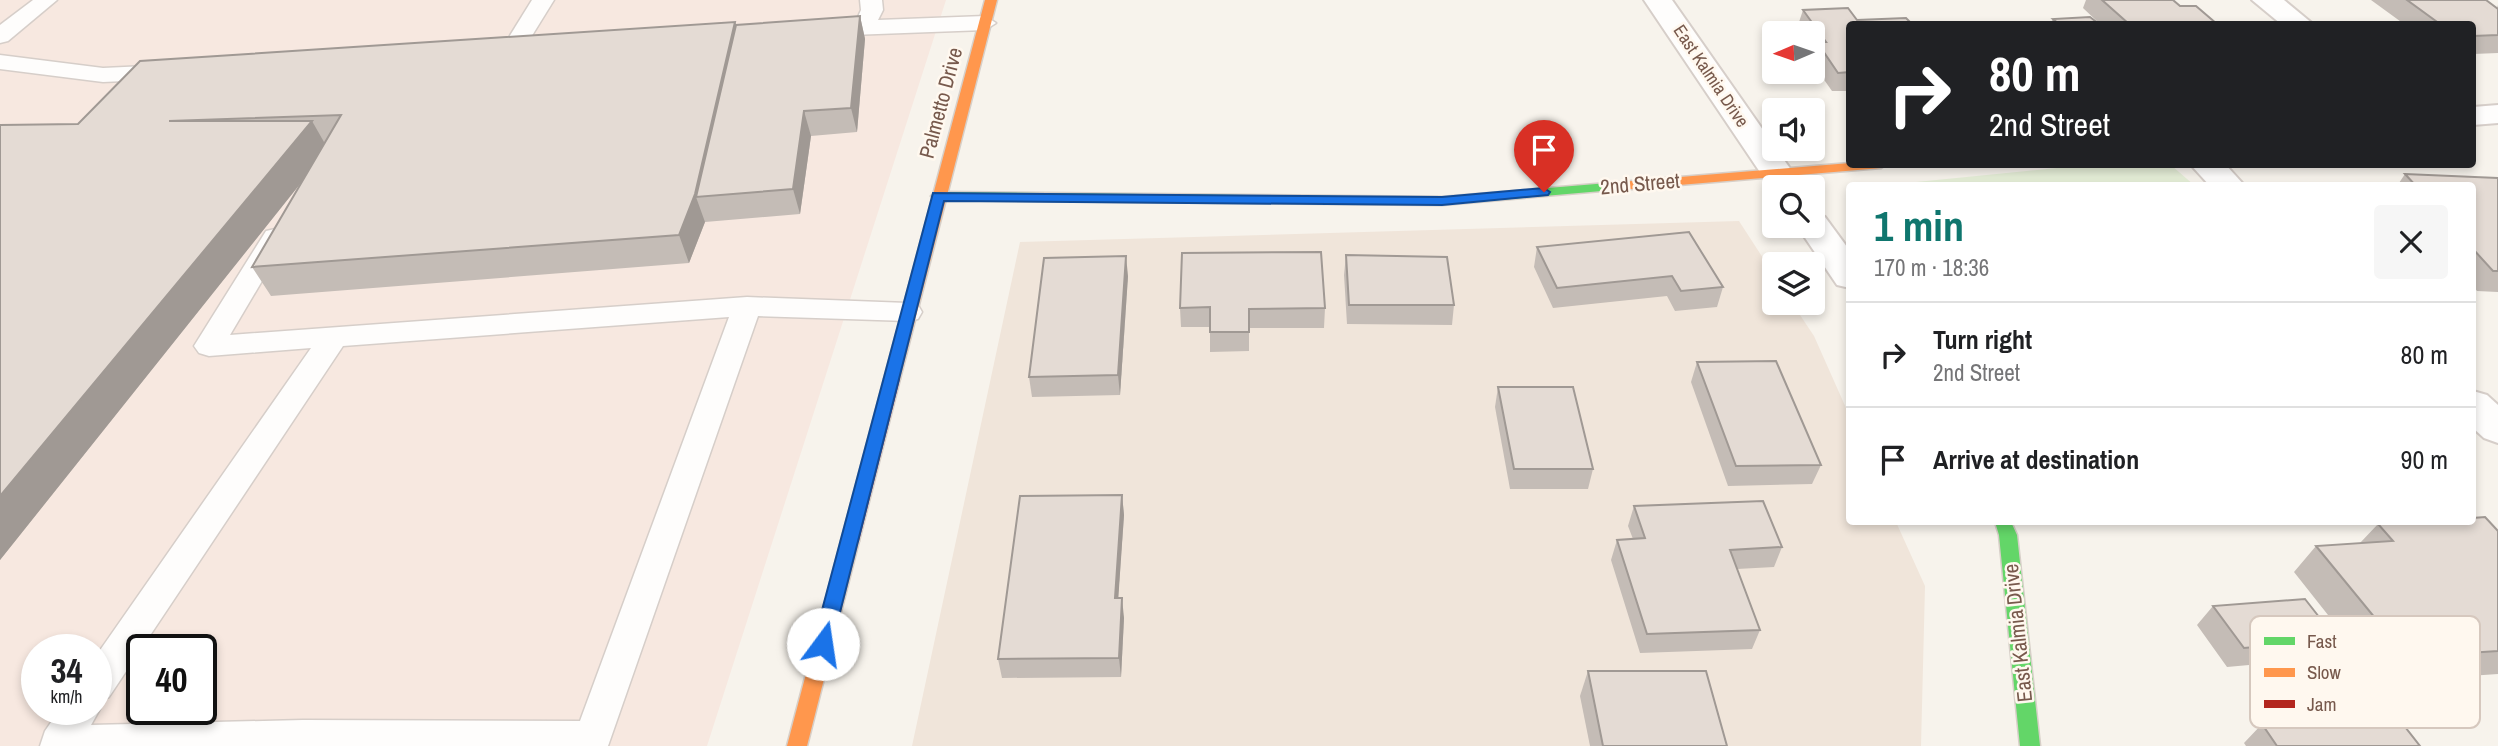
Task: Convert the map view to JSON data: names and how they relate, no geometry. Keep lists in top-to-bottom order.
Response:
{
  "streets": {
    "street": ["East Kalmia Drive", "Palmetto Drive", "2nd Street"]
  },
  "crossings": [
    ["Palmetto Drive", "2nd Street"]
  ],
  "legend": ["Fast", "Slow", "Jam"],
  "north": "left",
  "page": {
    "turn": ["80 m", "2nd Street"],
    "heading": ["1 min", "170 m · 18:36"],
    "list": [
      {
        "name": "Turn right",
        "note": "2nd Street",
        "value": "80 m"
      },
      {
        "name": "Arrive at destination",
        "value": "90 m"
      }
    ],
    "speed": "34 km/h",
    "limit": "40"
  }
}
